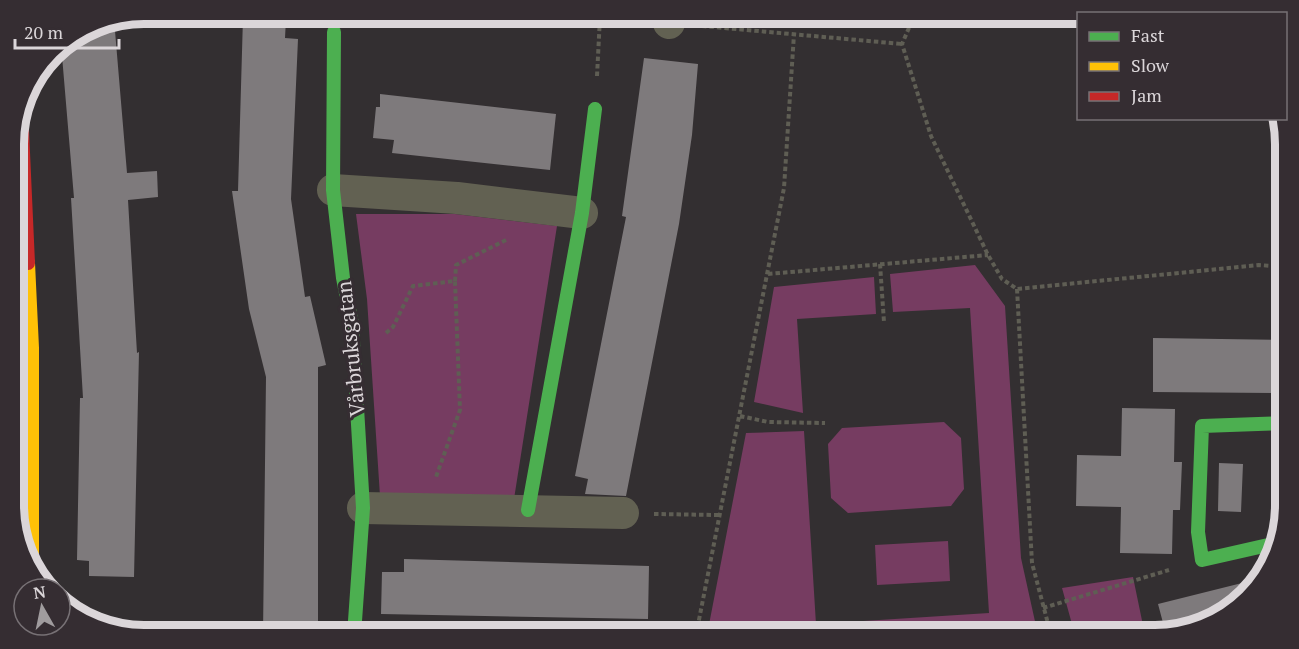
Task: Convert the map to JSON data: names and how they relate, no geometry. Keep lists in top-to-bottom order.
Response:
{
  "streets": {
    "street": ["Vårbruksgatan"]
  },
  "legend": ["Fast", "Slow", "Jam"],
  "scale_bar": "20 m",
  "north": "top"
}
